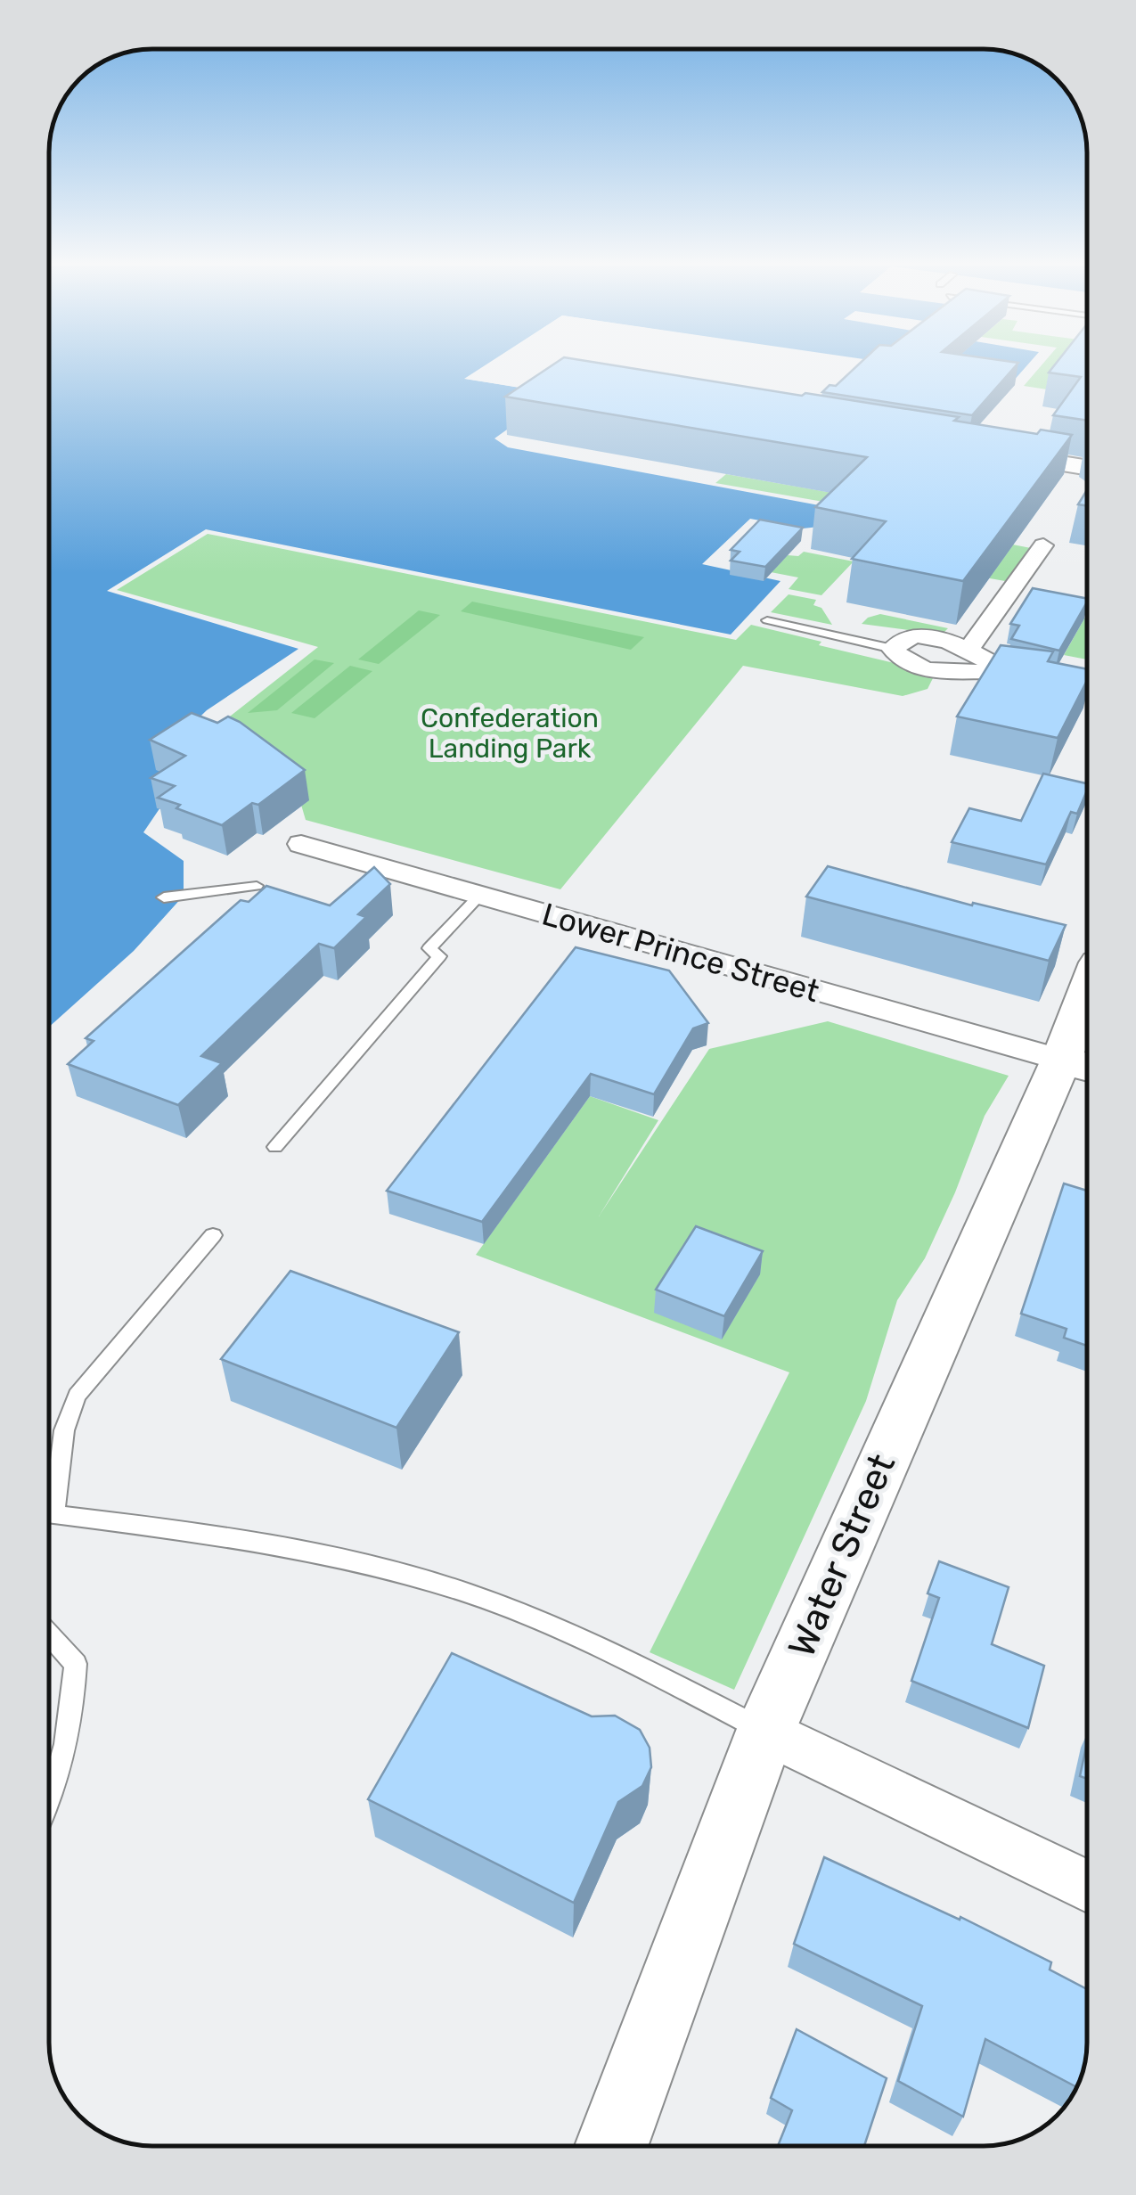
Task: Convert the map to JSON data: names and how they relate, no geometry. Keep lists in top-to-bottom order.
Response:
{
  "streets": {
    "street": ["Lower Prince Street", "Water Street"]
  },
  "crossings": [
    ["Lower Prince Street", "Water Street"]
  ],
  "parks": ["Confederation Landing Park"]
}
